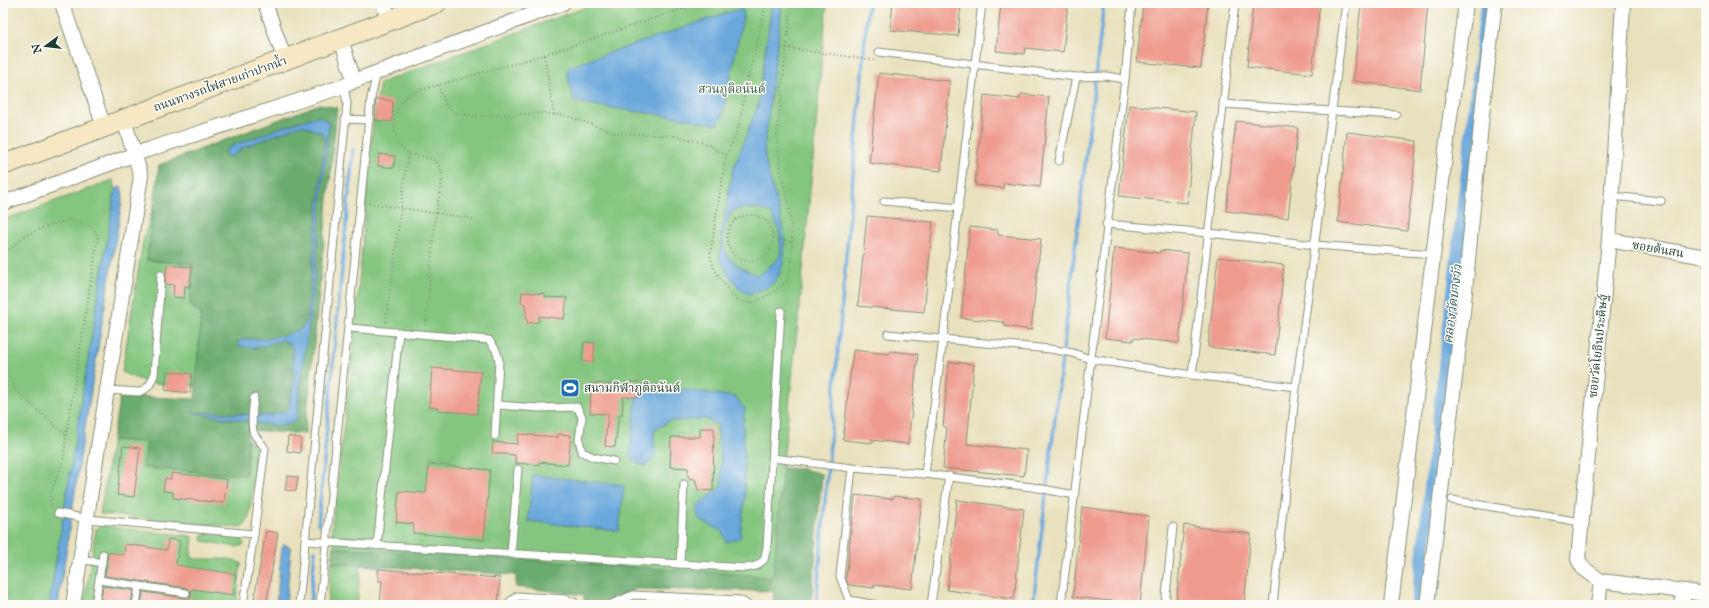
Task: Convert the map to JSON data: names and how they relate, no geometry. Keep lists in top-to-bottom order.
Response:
{
  "streets": {
    "main road": ["ถนนทางรถไฟสายเก่าปากน้ำ"],
    "street": ["ซอยต้นสน", "ซอยวัดโยธินประดิษฐ์"]
  },
  "crossings": [
    ["ซอยต้นสน", "ซอยวัดโยธินประดิษฐ์"]
  ],
  "water": ["คลองวัดบางวัว"],
  "parks": ["สวนภูติอนันต์"],
  "places": {
    "sports": ["สนามกีฬาภูติอนันต์"]
  },
  "north": "left"
}
